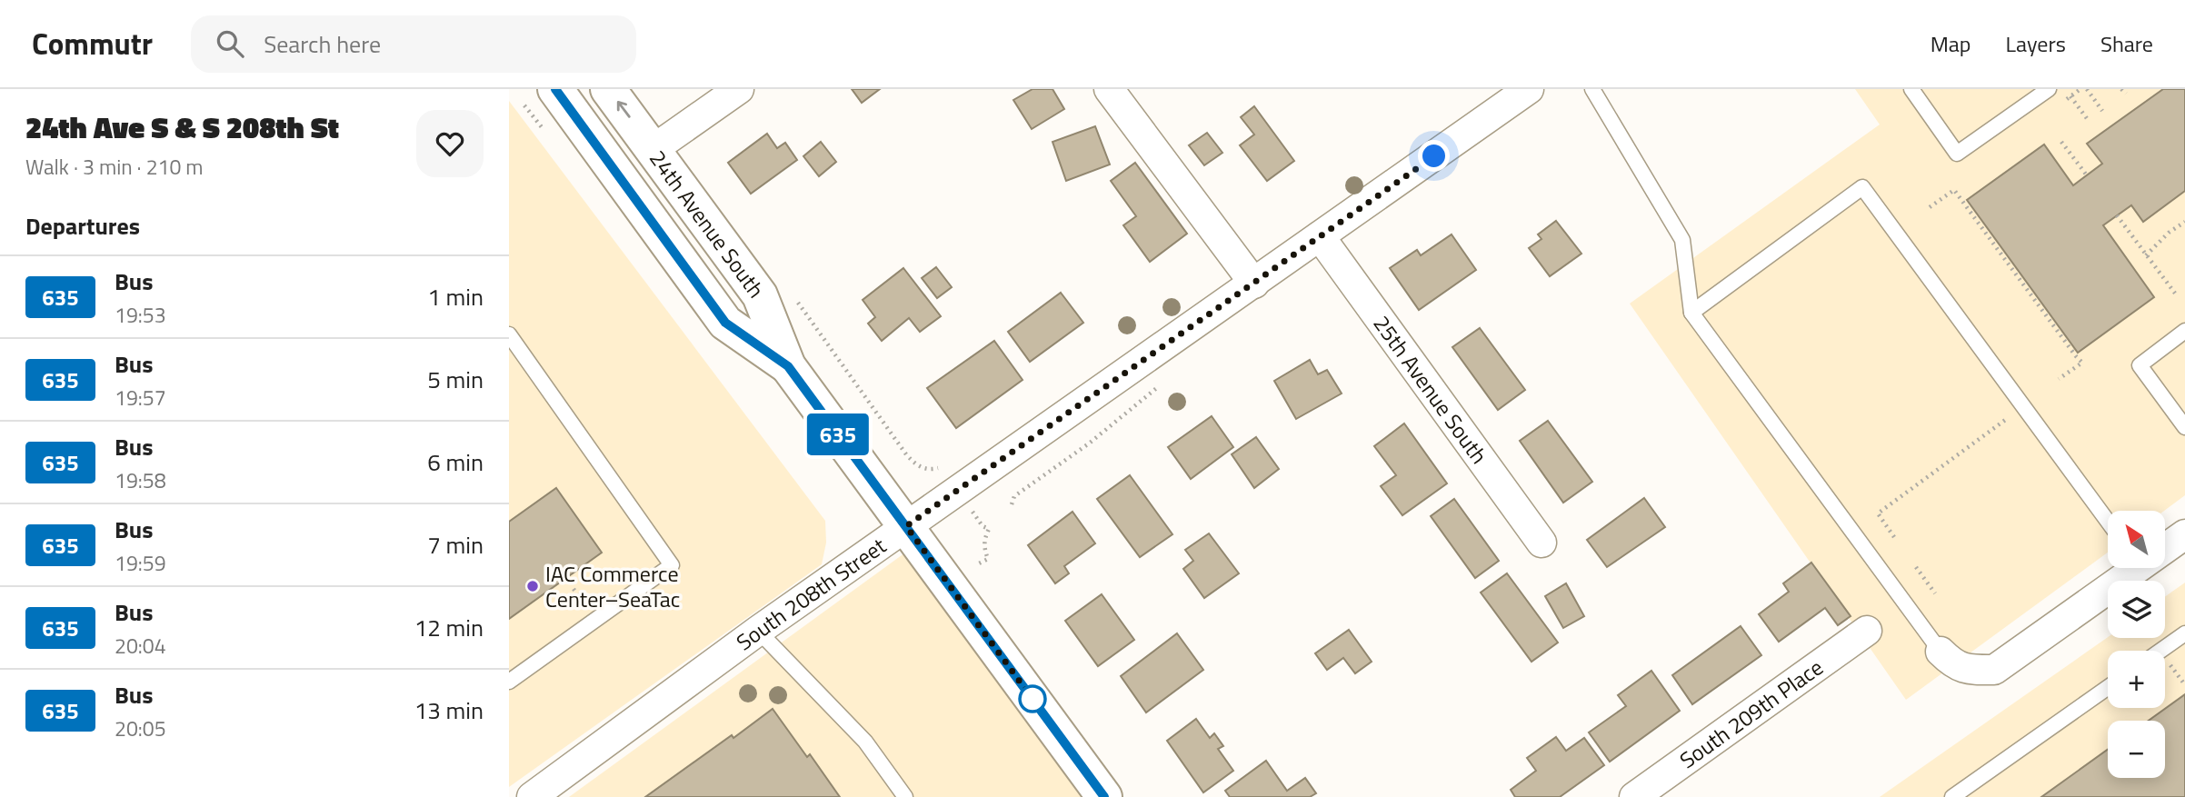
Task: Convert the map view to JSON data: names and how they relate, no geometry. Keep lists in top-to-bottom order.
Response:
{
  "streets": {
    "street": [
      "24th Avenue South",
      "25th Avenue South",
      "South 208th Street",
      "South 209th Place"
    ]
  },
  "crossings": [
    ["24th Avenue South", "South 208th Street"],
    ["25th Avenue South", "South 208th Street"]
  ],
  "places": ["IAC Commerce Center–SeaTac"],
  "lines": ["bus line 635"],
  "north": "top left",
  "page": {
    "header": "Commutr",
    "search": "Search here",
    "nav": ["Map", "Layers", "Share"],
    "heading": [
      ["24th Ave S & S 208th St", "Walk · 3 min · 210 m"],
      "Departures"
    ],
    "on_map": "635",
    "list": [
      {
        "mark": "635",
        "name": "Bus",
        "note": "19:53",
        "value": "1 min"
      },
      {
        "mark": "635",
        "name": "Bus",
        "note": "19:57",
        "value": "5 min"
      },
      {
        "mark": "635",
        "name": "Bus",
        "note": "19:58",
        "value": "6 min"
      },
      {
        "mark": "635",
        "name": "Bus",
        "note": "19:59",
        "value": "7 min"
      },
      {
        "mark": "635",
        "name": "Bus",
        "note": "20:04",
        "value": "12 min"
      },
      {
        "mark": "635",
        "name": "Bus",
        "note": "20:05",
        "value": "13 min"
      }
    ],
    "map_buttons": ["+", "−"]
  }
}
